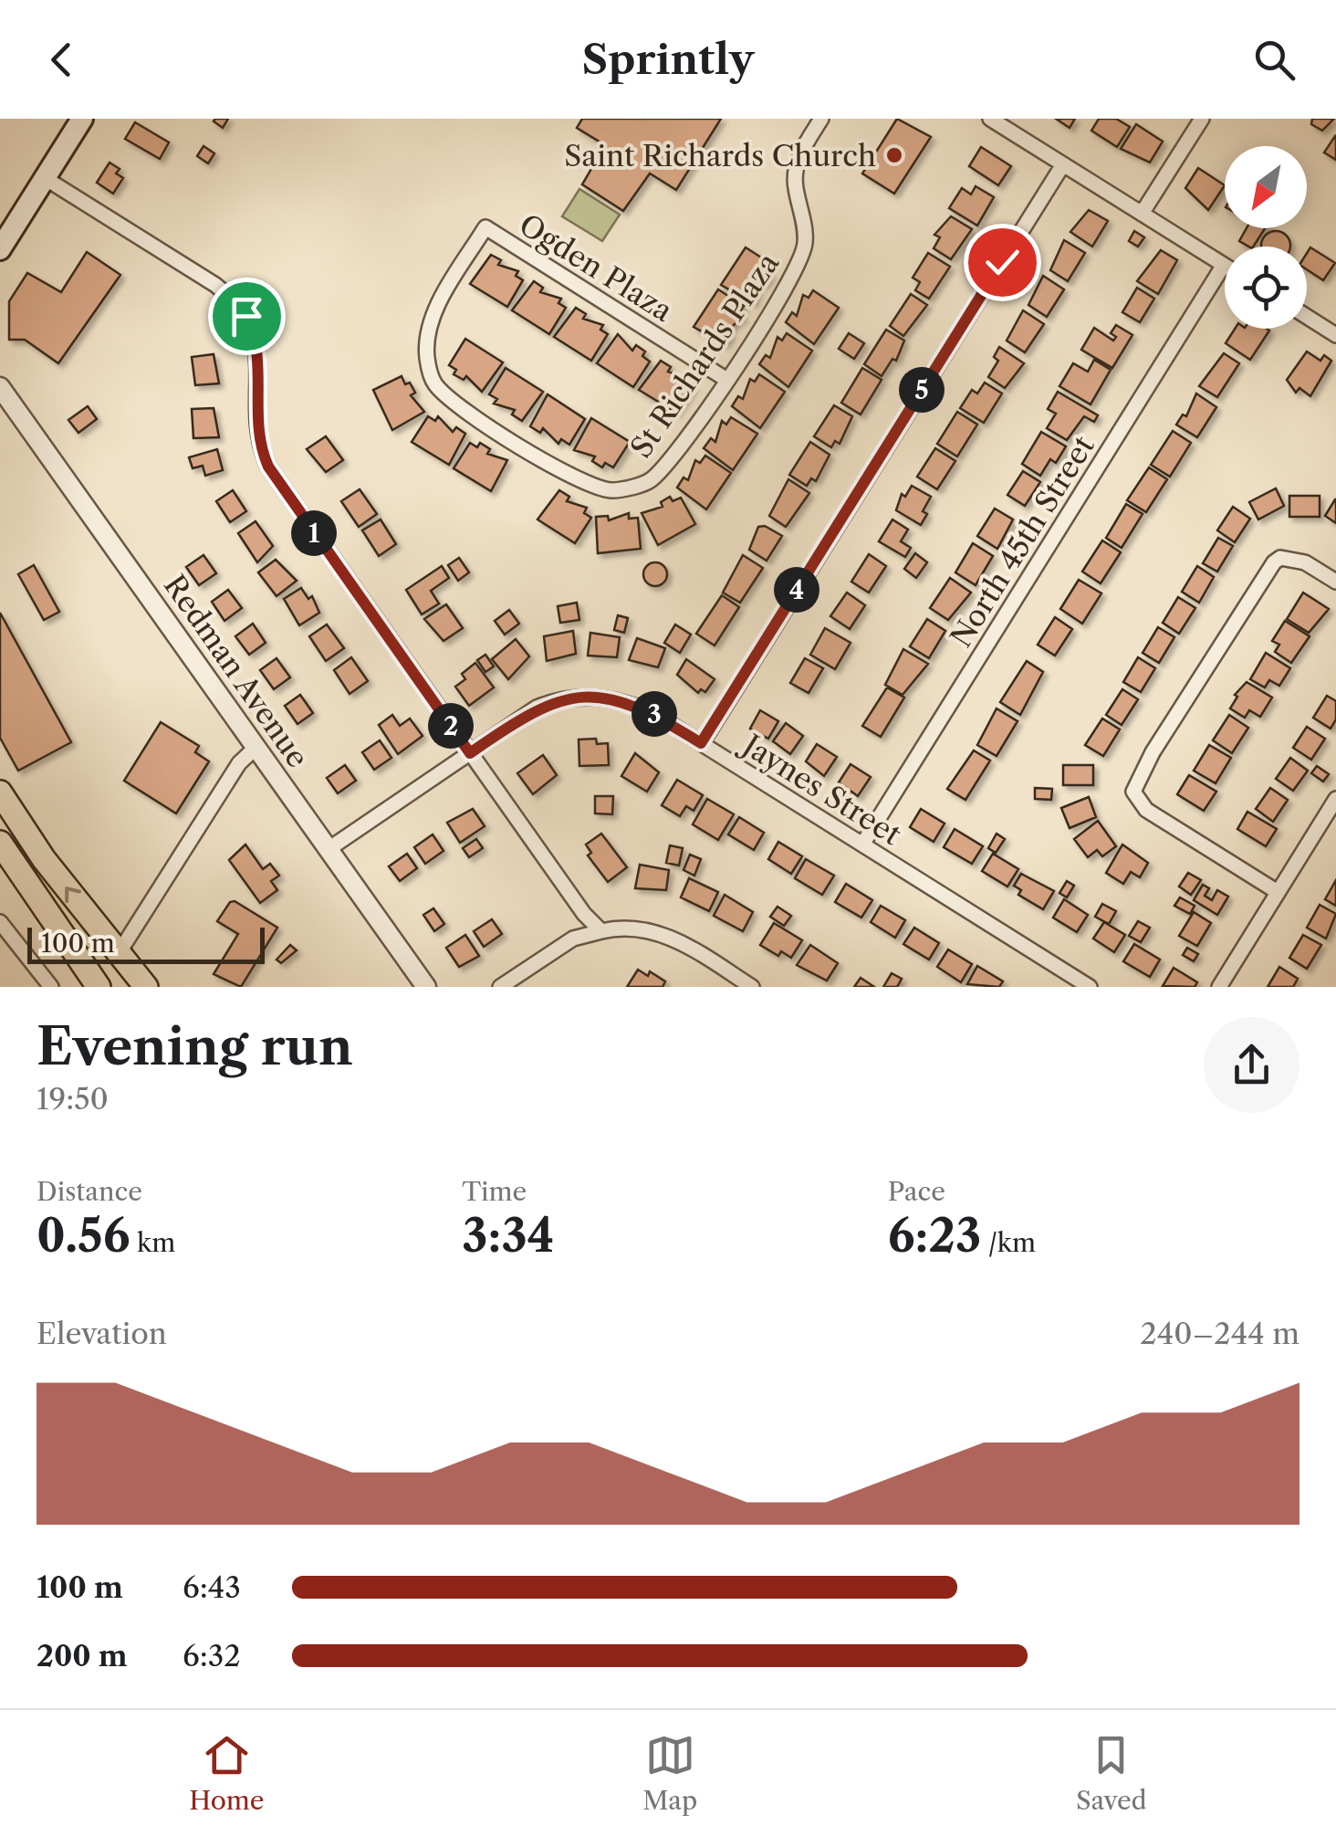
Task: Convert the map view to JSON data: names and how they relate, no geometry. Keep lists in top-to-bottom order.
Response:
{
  "streets": {
    "street": [
      "Ogden Plaza",
      "St Richards Plaza",
      "North 45th Street",
      "Redman Avenue",
      "Jaynes Street"
    ]
  },
  "crossings": [
    ["Ogden Plaza", "St Richards Plaza"],
    ["North 45th Street", "Jaynes Street"],
    ["Redman Avenue", "Jaynes Street"]
  ],
  "places": ["Saint Richards Church"],
  "scale_bar": "100 m",
  "north": "bottom left",
  "page": {
    "header": "Sprintly",
    "pins": [
      "5",
      "1",
      "4",
      "3",
      "2"
    ],
    "scale": "100 m",
    "heading": ["Evening run", "19:50"],
    "stats": [
      ["Distance", "0.56 km"],
      ["Time", "3:34"],
      ["Pace", "6:23 /km"]
    ],
    "chart": ["Elevation", "240–244 m"],
    "list": [
      {
        "name": "100 m",
        "note": "6:43"
      },
      {
        "name": "200 m",
        "note": "6:32"
      }
    ],
    "tabs": ["Home", "Map", "Saved"]
  }
}
